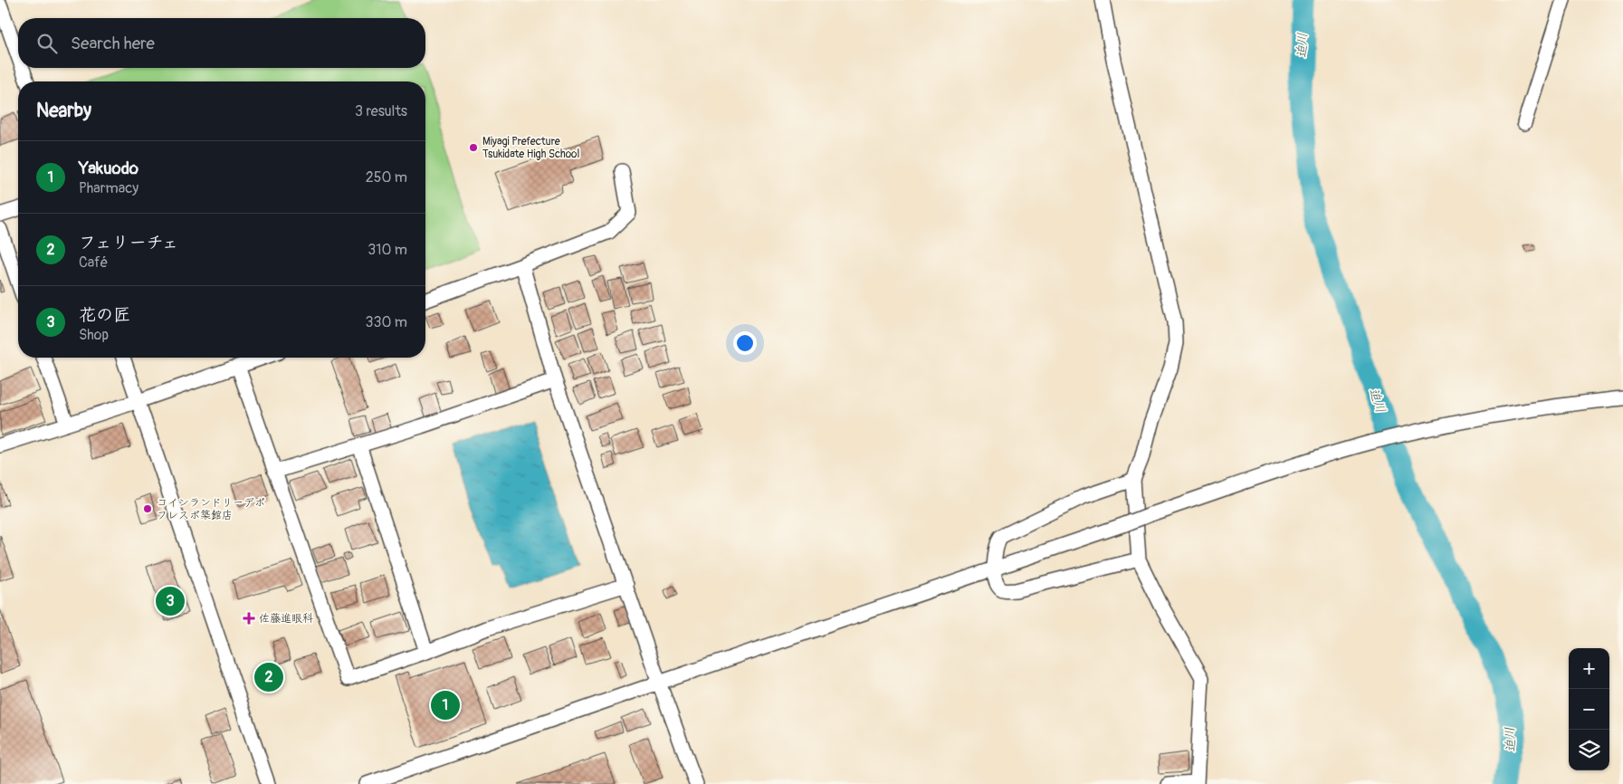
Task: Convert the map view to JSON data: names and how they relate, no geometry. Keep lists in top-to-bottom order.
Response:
{
  "water": ["迫川"],
  "places": {
    "other": ["Miyagi Prefecture Tsukidate High School", "コインランドリーデポ フレスポ築館店"],
    "health": ["佐藤進眼科"]
  },
  "page": {
    "search": "Search here",
    "heading": ["Nearby", "3 results"],
    "list": [
      {
        "mark": "1",
        "name": "Yakuodo",
        "note": "Pharmacy",
        "value": "250 m"
      },
      {
        "mark": "2",
        "name": "フェリーチェ",
        "note": "Café",
        "value": "310 m"
      },
      {
        "mark": "3",
        "name": "花の匠",
        "note": "Shop",
        "value": "330 m"
      }
    ],
    "pins": ["3", "2", "1"],
    "map_buttons": ["+", "−"]
  }
}
